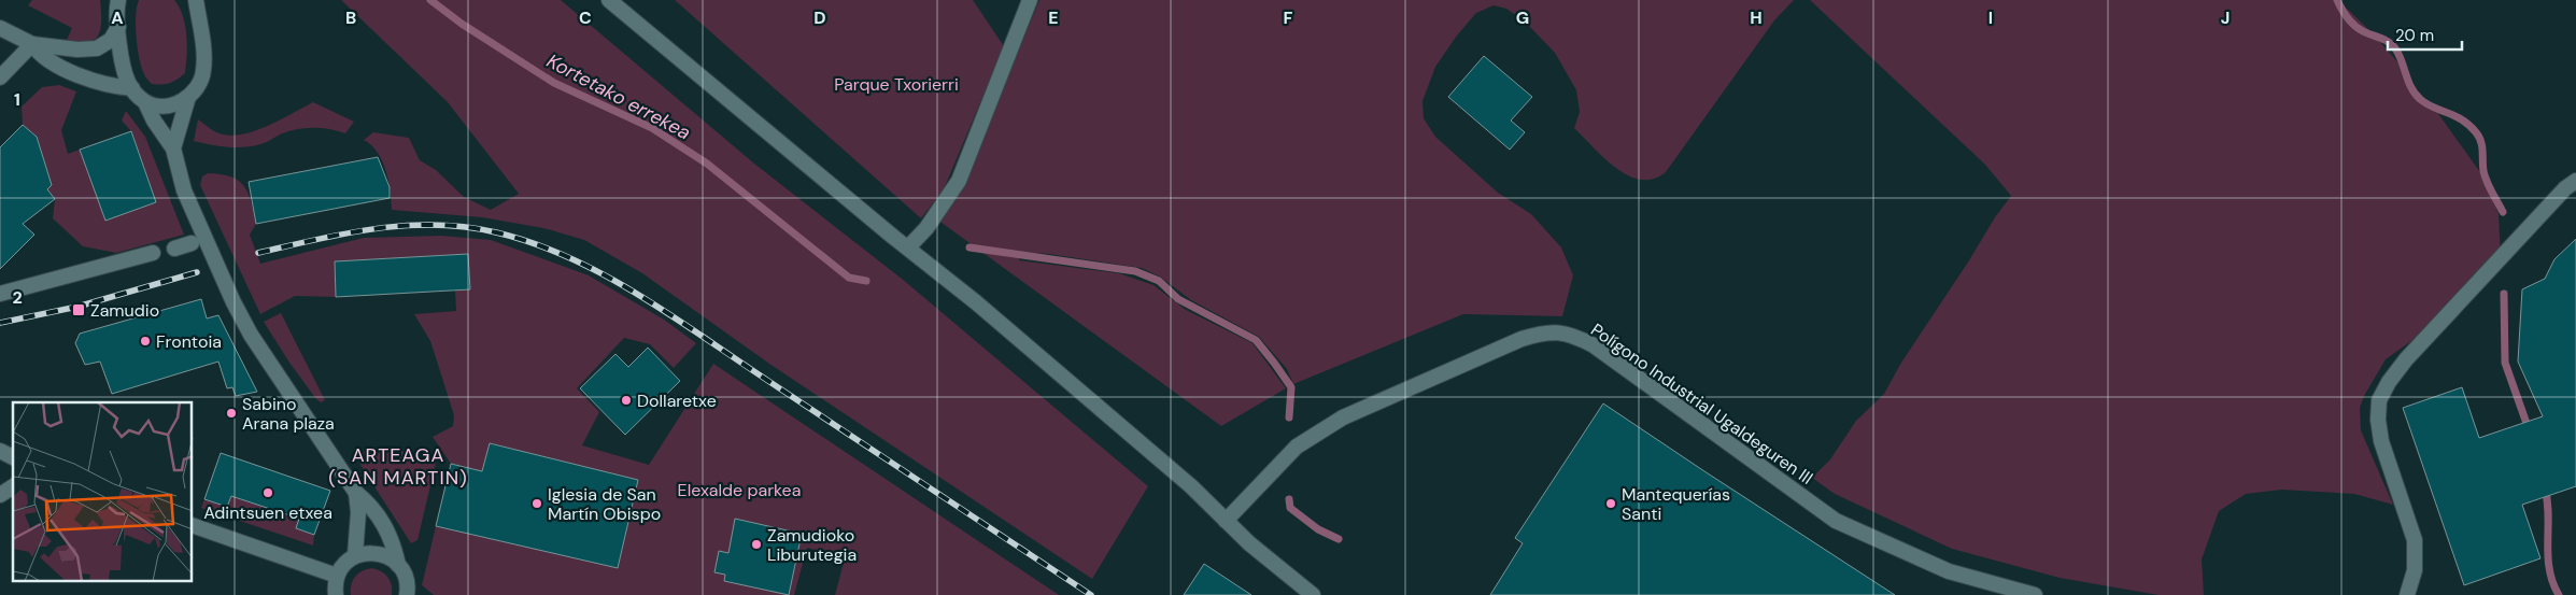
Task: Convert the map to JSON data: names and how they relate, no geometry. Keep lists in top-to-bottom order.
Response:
{
  "streets": {
    "street": ["Polígono Industrial Ugaldeguren III"]
  },
  "districts": ["ARTEAGA (SAN MARTIN)"],
  "water": ["Kortetako errekea"],
  "parks": ["Parque Txorierri", "Elexalde parkea"],
  "places": {
    "transit": ["Zamudio"],
    "other": [
      "Frontoia",
      "Dollaretxe",
      "Sabino Arana plaza",
      "Adintsuen etxea",
      "Iglesia de San Martín Obispo",
      "Mantequerías Santi",
      "Zamudioko Liburutegia"
    ]
  },
  "scale_bar": "20 m",
  "grid": {
    "columns": [
      "A",
      "B",
      "C",
      "D",
      "E",
      "F",
      "G",
      "H",
      "I",
      "J"
    ],
    "rows": ["1", "2"]
  }
}
